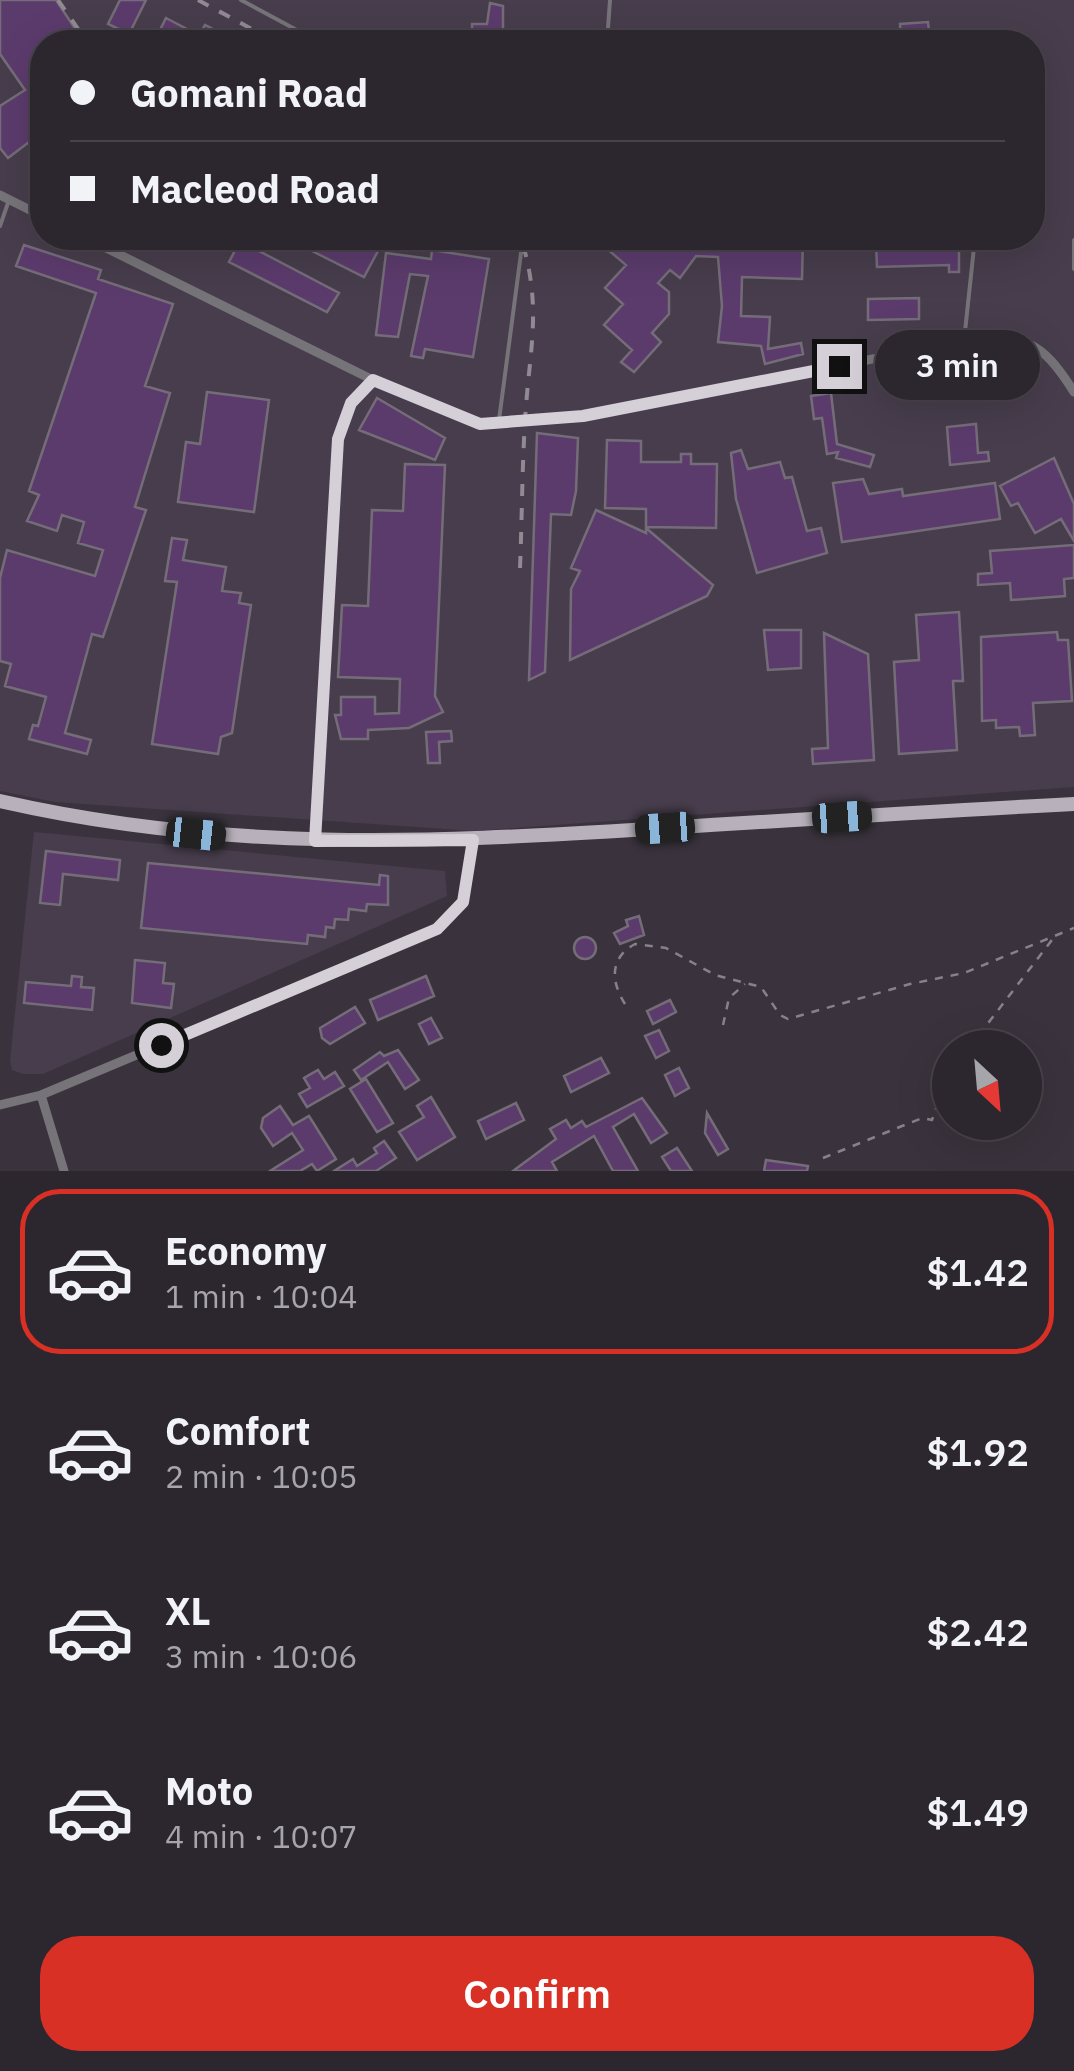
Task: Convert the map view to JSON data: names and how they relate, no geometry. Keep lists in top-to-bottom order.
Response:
{
  "north": "bottom right",
  "page": {
    "banner": ["Gomani Road", "Macleod Road"],
    "bubble": "3 min",
    "list": [
      {
        "name": "Economy",
        "note": "1 min · 10:04",
        "value": "$1.42"
      },
      {
        "name": "Comfort",
        "note": "2 min · 10:05",
        "value": "$1.92"
      },
      {
        "name": "XL",
        "note": "3 min · 10:06",
        "value": "$2.42"
      },
      {
        "name": "Moto",
        "note": "4 min · 10:07",
        "value": "$1.49"
      }
    ],
    "buttons": "Confirm"
  }
}
